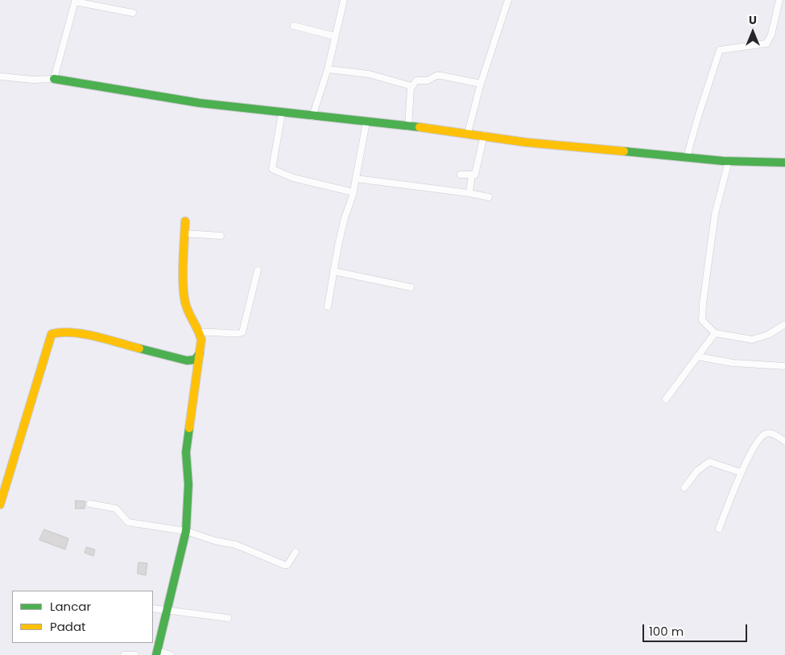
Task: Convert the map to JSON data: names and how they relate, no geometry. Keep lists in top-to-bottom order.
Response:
{
  "legend": ["Lancar", "Padat"],
  "scale_bar": "100 m",
  "north": "top"
}
